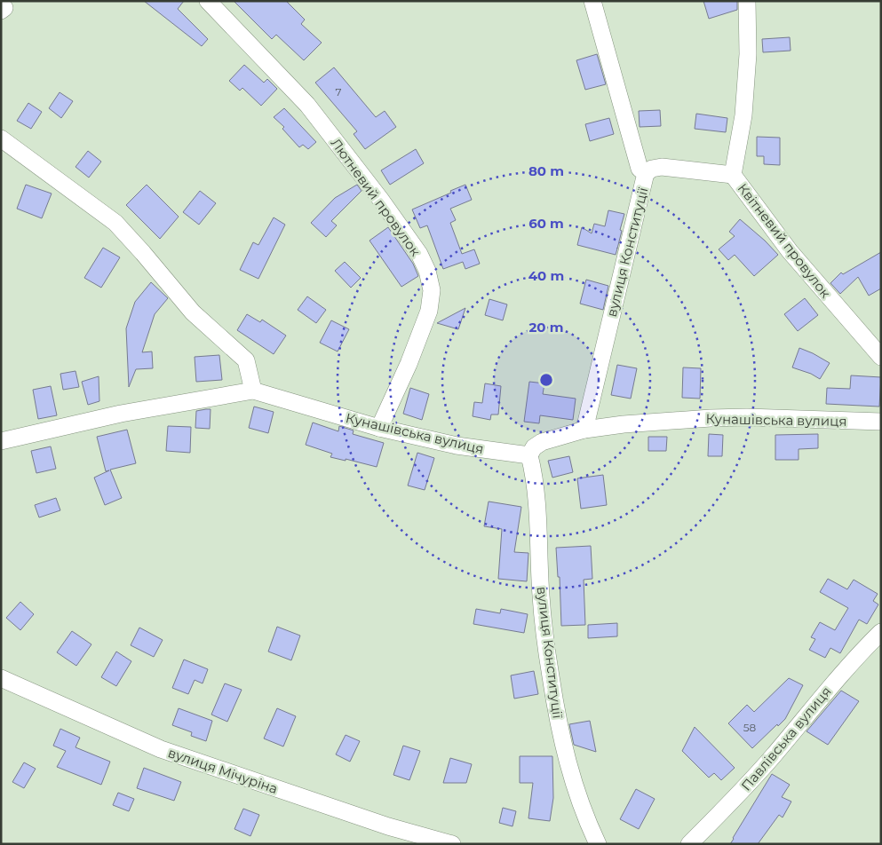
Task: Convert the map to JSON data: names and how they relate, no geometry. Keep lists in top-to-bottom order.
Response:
{
  "streets": {
    "street": [
      "Лютневий провулок",
      "Квітневий провулок",
      "вулиця Конституції",
      "Кунашівська вулиця",
      "Павлівська вулиця",
      "вулиця Мічуріна"
    ]
  },
  "crossings": [
    ["Лютневий провулок", "Кунашівська вулиця"],
    ["вулиця Конституції", "Кунашівська вулиця"]
  ],
  "house_numbers": ["7", "58"],
  "rings": [
    "80 m",
    "60 m",
    "40 m",
    "20 m"
  ]
}
